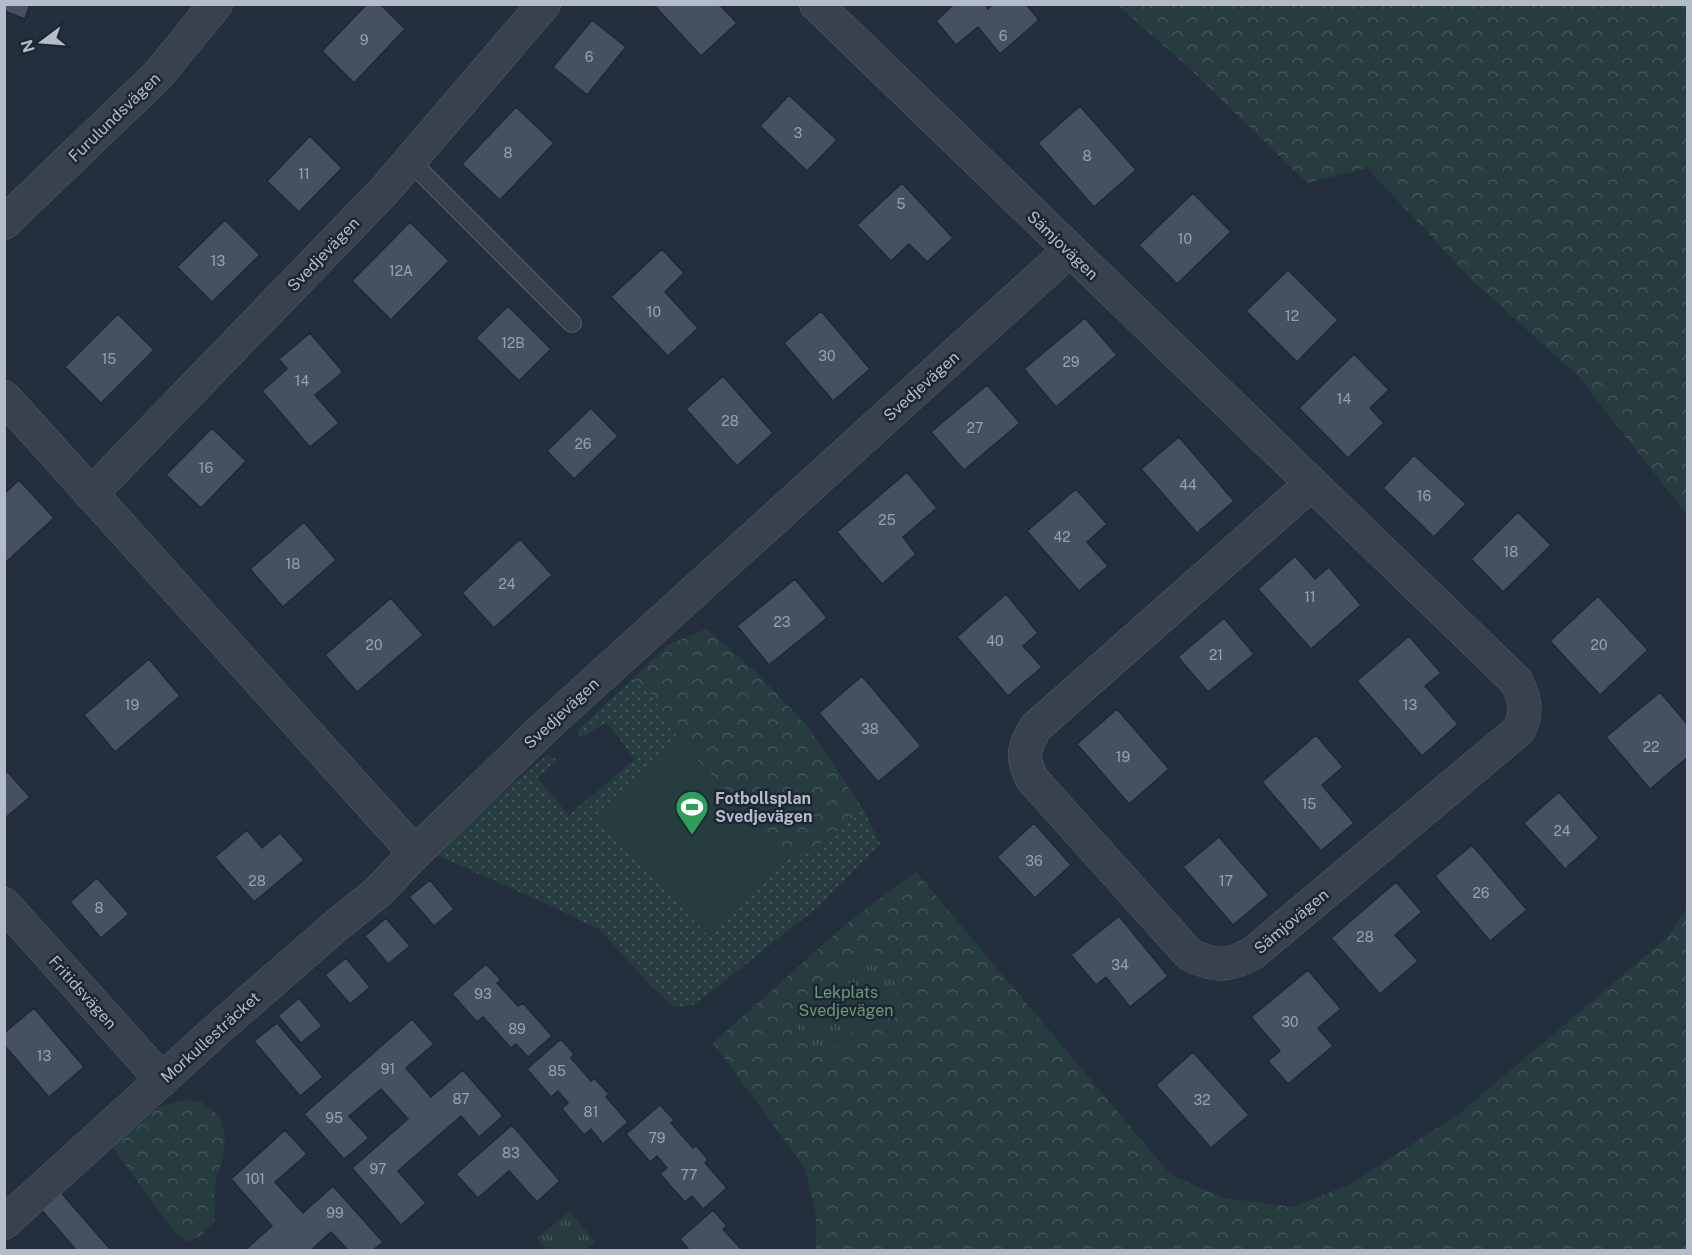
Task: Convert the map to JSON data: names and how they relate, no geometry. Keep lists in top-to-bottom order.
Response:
{
  "streets": {
    "street": [
      "Furulundsvägen",
      "Sämjovägen",
      "Svedjevägen",
      "Fritidsvägen",
      "Morkullesträcket"
    ]
  },
  "crossings": [
    ["Sämjovägen", "Svedjevägen"],
    ["Svedjevägen", "Morkullesträcket"],
    ["Fritidsvägen", "Morkullesträcket"]
  ],
  "parks": ["Lekplats Svedjevägen"],
  "places": {
    "sports": ["Fotbollsplan Svedjevägen"]
  },
  "house_numbers": [
    "6",
    "9",
    "6",
    "3",
    "8",
    "8",
    "11",
    "5",
    "10",
    "13",
    "12A",
    "10",
    "12",
    "12B",
    "30",
    "15",
    "29",
    "14",
    "14",
    "28",
    "27",
    "26",
    "16",
    "44",
    "16",
    "25",
    "42",
    "18",
    "18",
    "24",
    "11",
    "23",
    "40",
    "20",
    "20",
    "21",
    "19",
    "13",
    "38",
    "22",
    "19",
    "15",
    "24",
    "36",
    "28",
    "17",
    "26",
    "8",
    "28",
    "34",
    "93",
    "30",
    "89",
    "13",
    "91",
    "85",
    "87",
    "32",
    "81",
    "95",
    "79",
    "83",
    "97",
    "77",
    "101",
    "99"
  ],
  "north": "left"
}
